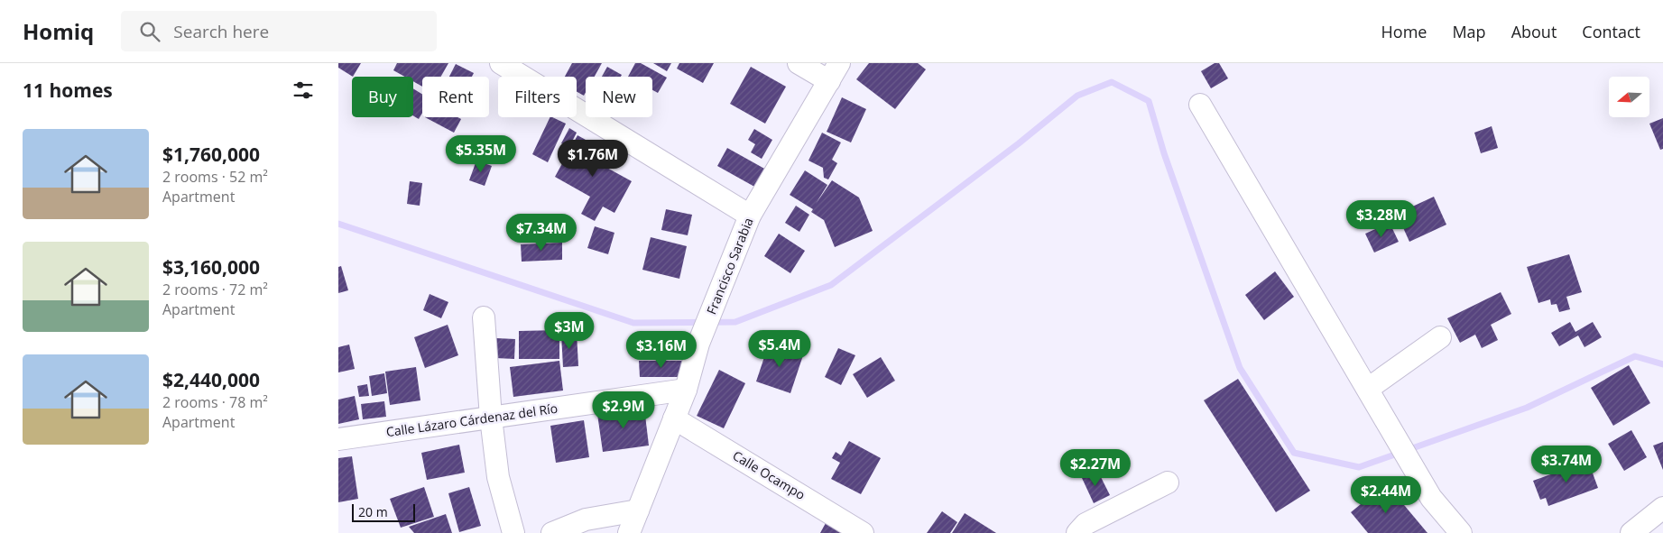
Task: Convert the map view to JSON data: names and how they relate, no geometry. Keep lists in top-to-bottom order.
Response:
{
  "streets": {
    "street": ["Francisco Sarabia", "Calle Lázaro Cárdenaz del Río", "Calle Ocampo"]
  },
  "crossings": [
    ["Francisco Sarabia", "Calle Lázaro Cárdenaz del Río"],
    ["Francisco Sarabia", "Calle Ocampo"]
  ],
  "scale_bar": "20 m",
  "north": "left",
  "page": {
    "header": "Homiq",
    "search": "Search here",
    "nav": [
      "Home",
      "Map",
      "About",
      "Contact"
    ],
    "heading": "11 homes",
    "chip": [
      "Buy",
      "Rent",
      "Filters",
      "New"
    ],
    "list": [
      {
        "name": "$1,760,000",
        "note": "2 rooms · 52 m² · Apartment"
      },
      {
        "name": "$3,160,000",
        "note": "2 rooms · 72 m² · Apartment"
      },
      {
        "name": "$2,440,000",
        "note": "2 rooms · 78 m² · Apartment"
      }
    ],
    "price": [
      "$5.35M",
      "$1.76M",
      "$3.28M",
      "$7.34M",
      "$3M",
      "$5.4M",
      "$3.16M",
      "$2.9M",
      "$3.74M",
      "$2.27M",
      "$2.44M"
    ],
    "scale": "20 m"
  }
}
